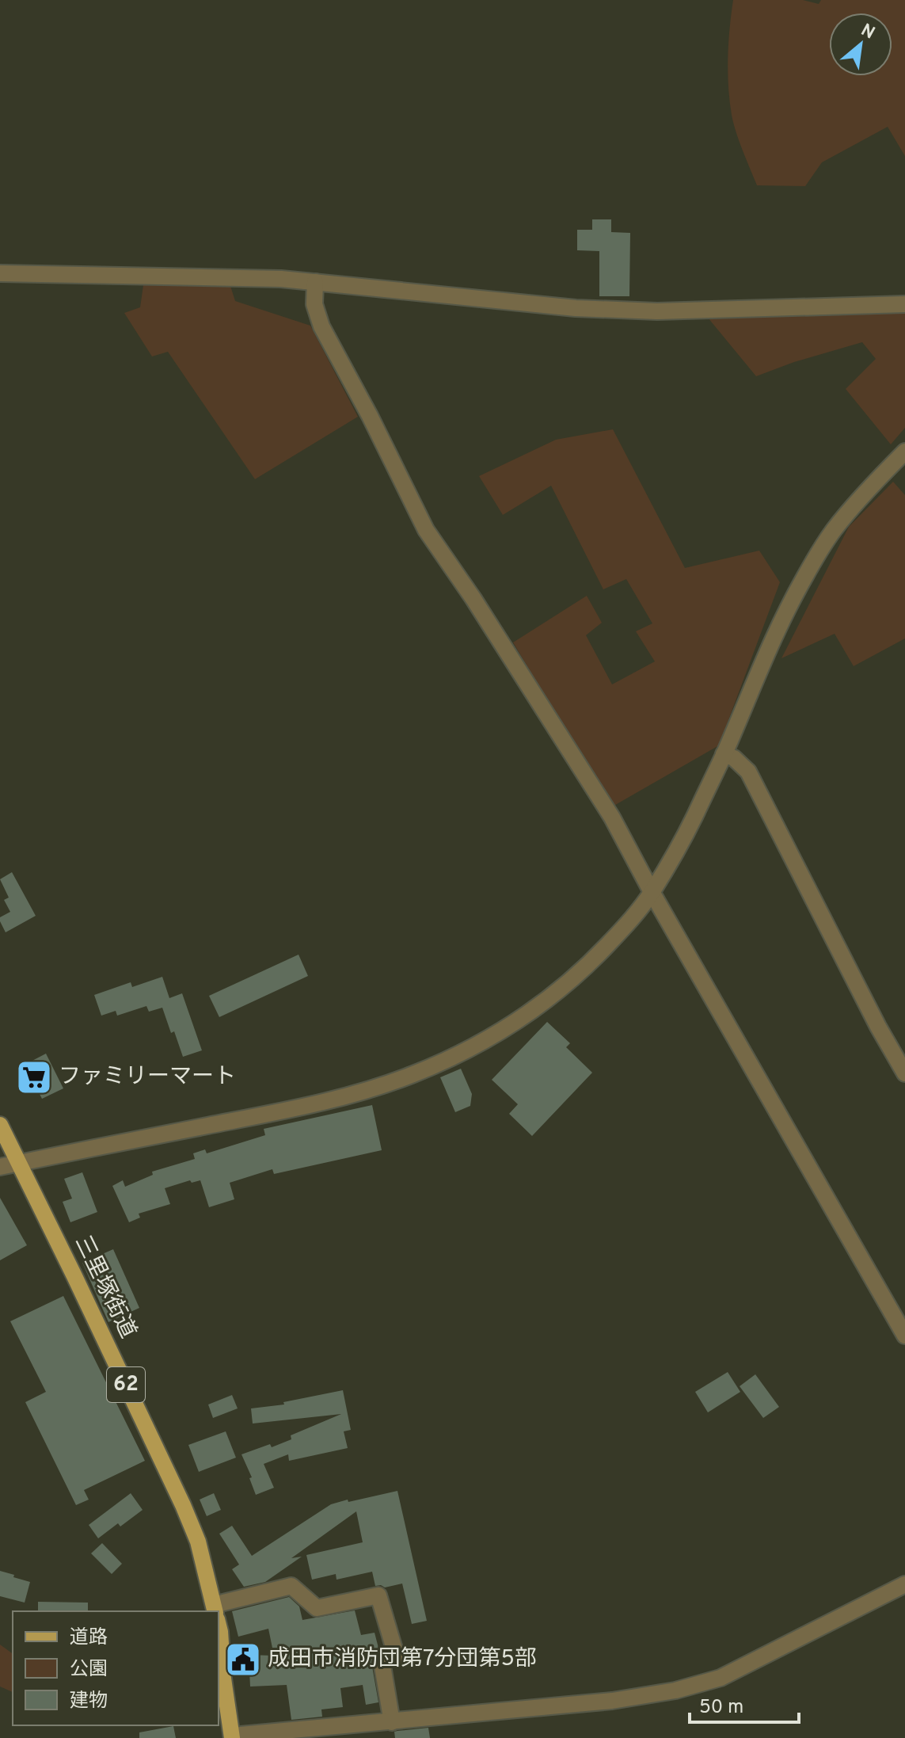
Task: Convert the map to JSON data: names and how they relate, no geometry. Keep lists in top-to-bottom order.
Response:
{
  "streets": {
    "main road": ["三里塚街道", "62"]
  },
  "places": {
    "supermarket": ["ファミリーマート"],
    "public building": ["成田市消防団第7分団第5部"]
  },
  "legend": ["道路", "公園", "建物"],
  "scale_bar": "50 m",
  "north": "top right"
}
